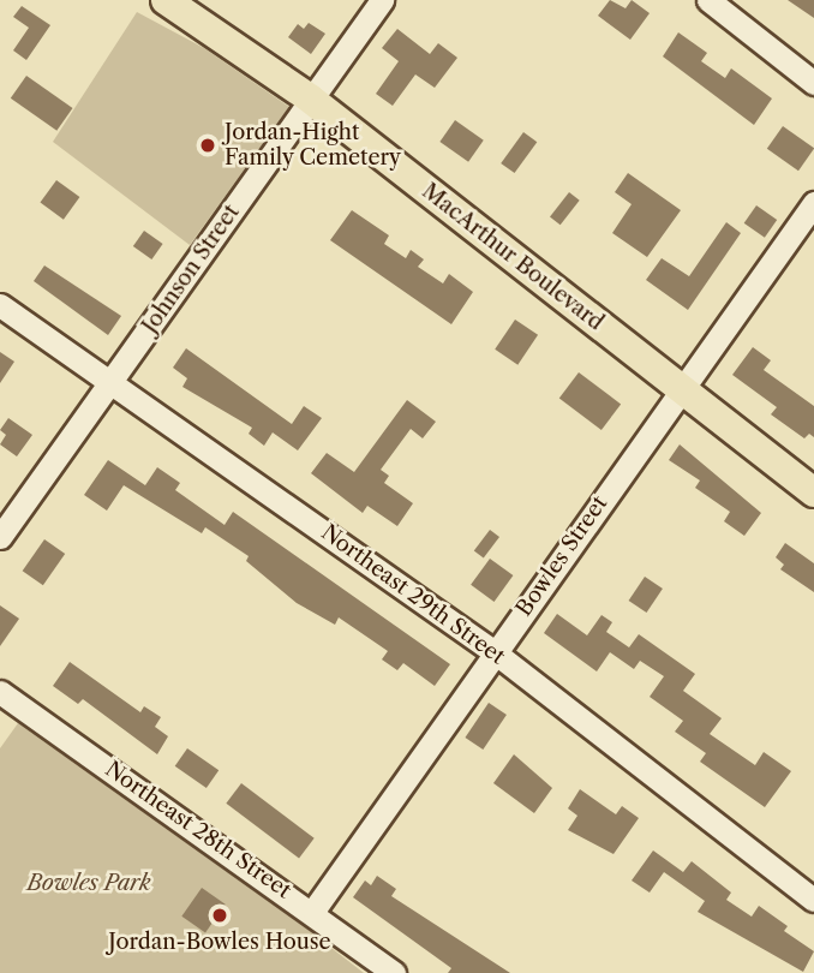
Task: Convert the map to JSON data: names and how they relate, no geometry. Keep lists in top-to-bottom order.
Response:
{
  "streets": {
    "main road": ["MacArthur Boulevard"],
    "street": [
      "Johnson Street",
      "Bowles Street",
      "Northeast 29th Street",
      "Northeast 28th Street"
    ]
  },
  "crossings": [
    ["MacArthur Boulevard", "Johnson Street"],
    ["MacArthur Boulevard", "Bowles Street"],
    ["Johnson Street", "Northeast 29th Street"],
    ["Bowles Street", "Northeast 29th Street"],
    ["Bowles Street", "Northeast 28th Street"]
  ],
  "parks": ["Bowles Park"],
  "places": ["Jordan-Hight Family Cemetery", "Jordan-Bowles House"]
}
